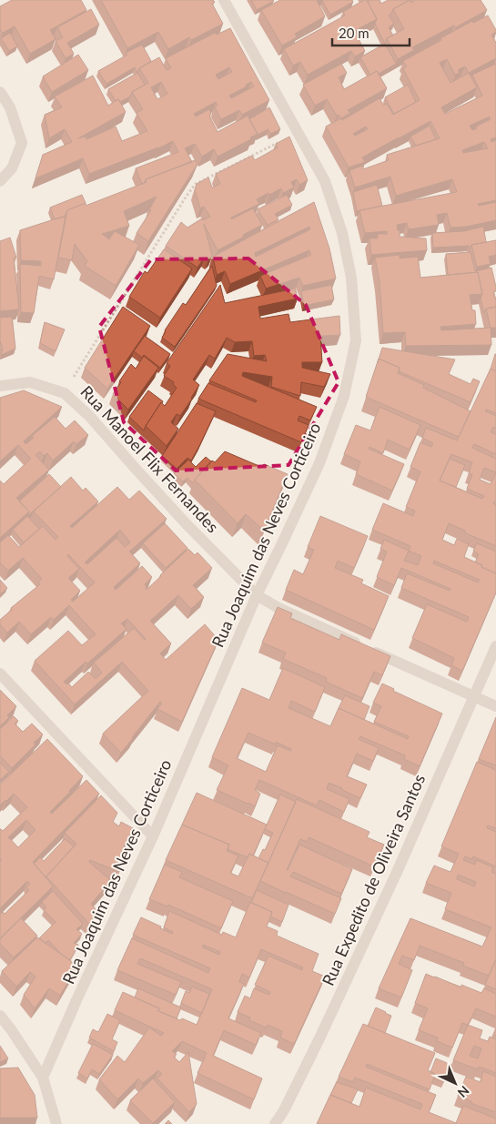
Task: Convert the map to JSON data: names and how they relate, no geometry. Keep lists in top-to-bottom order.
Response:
{
  "streets": {
    "street": ["Rua Manoel Flix Fernandes", "Rua Joaquim das Neves Corticeiro", "Rua Expedito de Oliveira Santos"]
  },
  "crossings": [
    ["Rua Manoel Flix Fernandes", "Rua Joaquim das Neves Corticeiro"],
    ["Rua Manoel Flix Fernandes", "Rua Expedito de Oliveira Santos"]
  ],
  "scale_bar": "20 m",
  "north": "bottom right"
}
